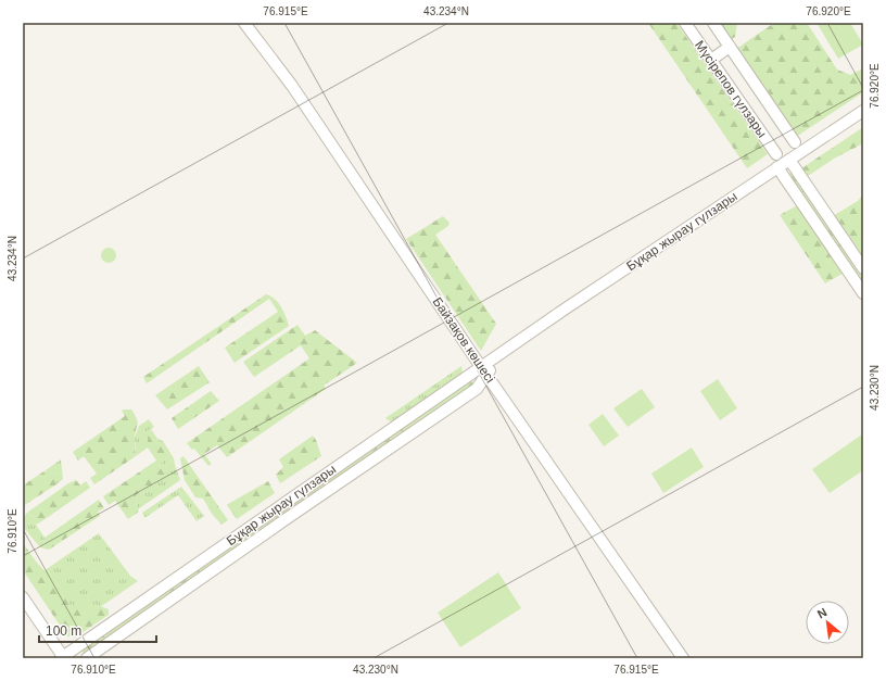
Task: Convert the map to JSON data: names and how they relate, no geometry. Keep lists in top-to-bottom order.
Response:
{
  "streets": {
    "street": ["Мүсірепов гүлзары", "Бұқар жырау гүлзары", "Байзақов көшесі"]
  },
  "crossings": [
    ["Бұқар жырау гүлзары", "Байзақов көшесі"]
  ],
  "scale_bar": "100 m",
  "north": "top left",
  "coordinates": [
    "76.915°E",
    "43.234°N",
    "76.920°E",
    "43.230°N",
    "76.910°E"
  ]
}
